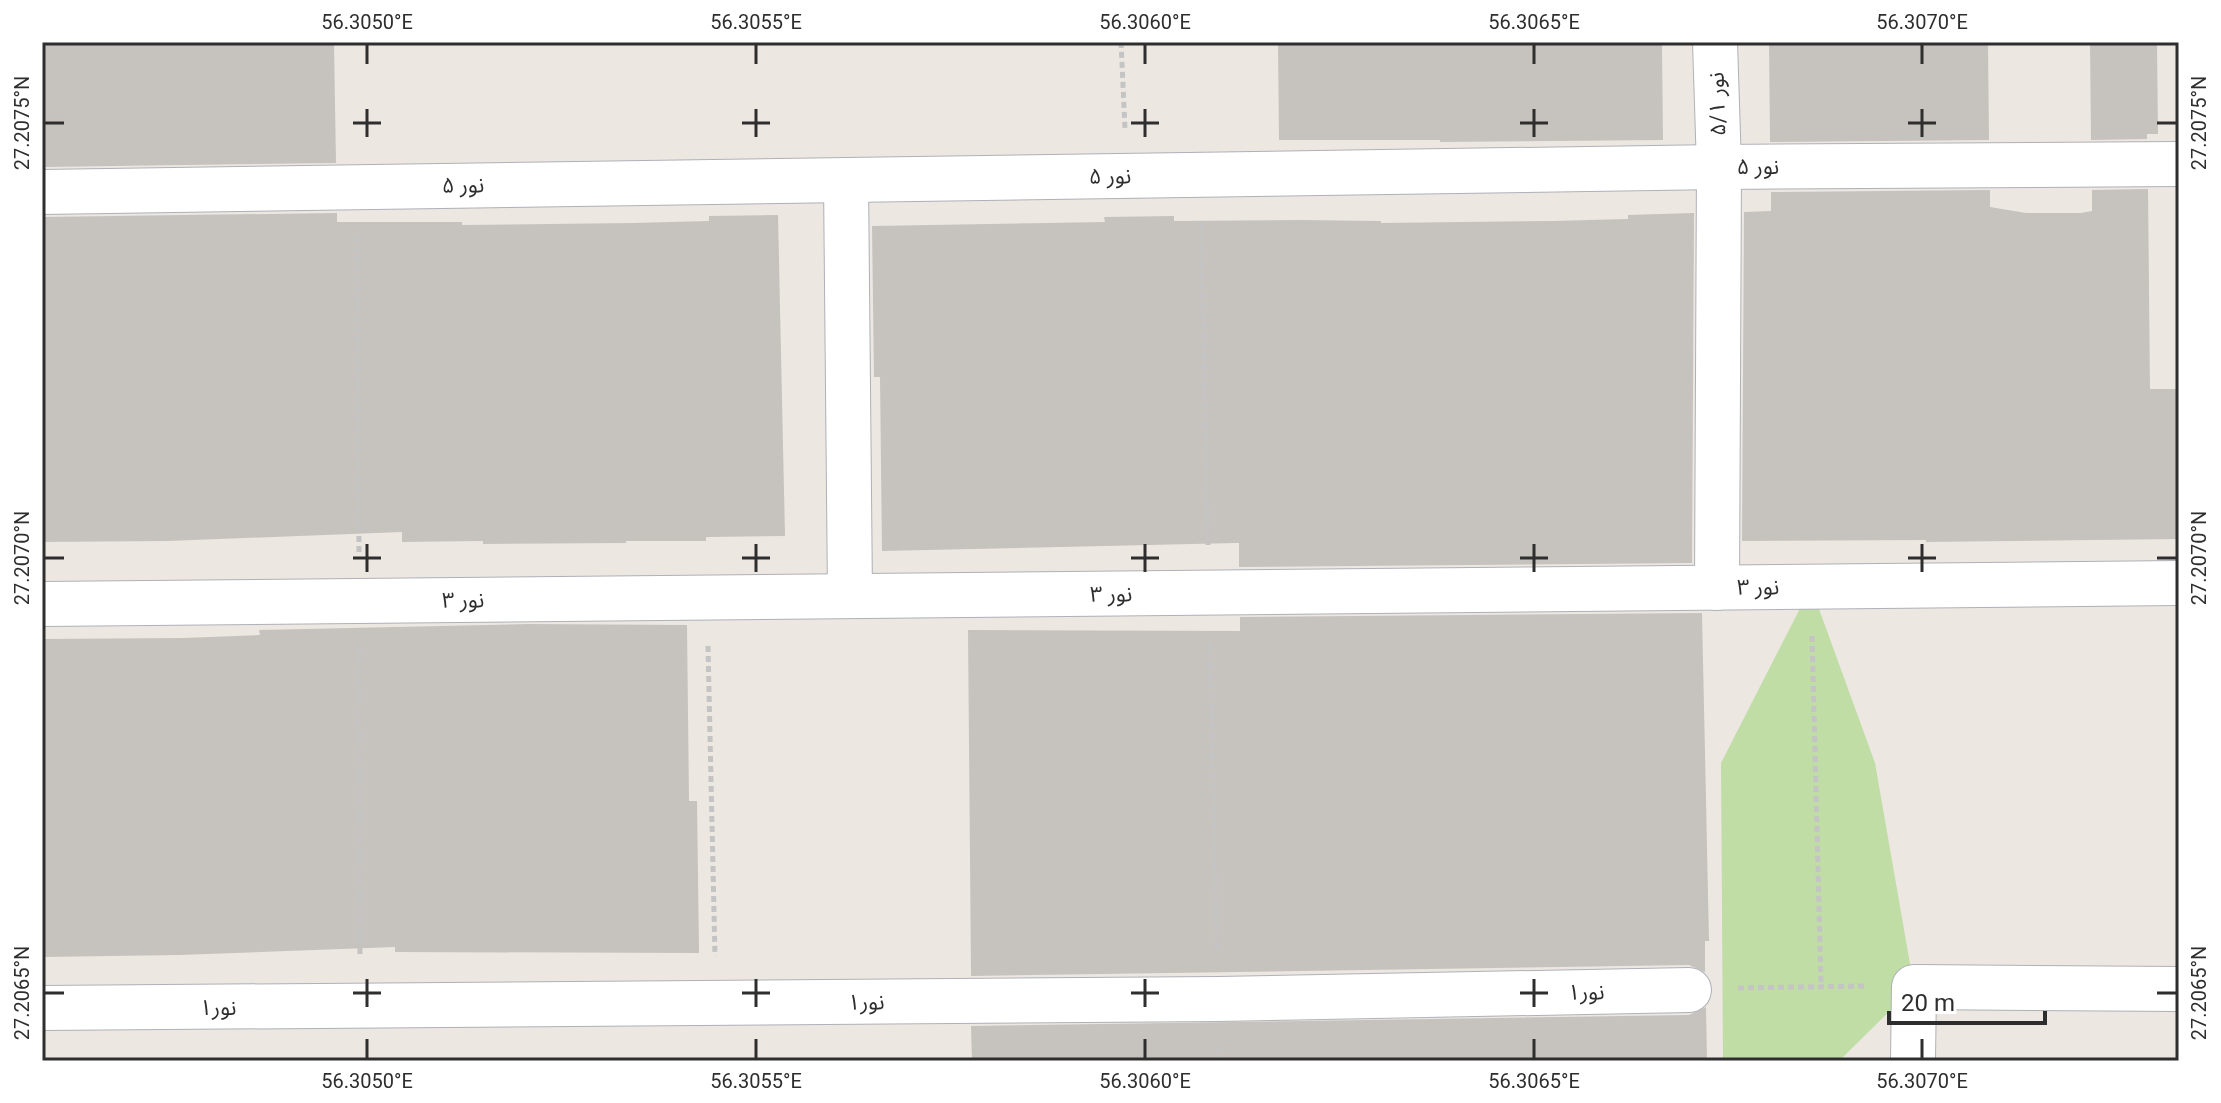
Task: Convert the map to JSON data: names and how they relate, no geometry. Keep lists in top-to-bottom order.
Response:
{
  "streets": {
    "street": [
      "نور ۵/۱",
      "نور ۵",
      "نور ۳",
      "نور۱"
    ]
  },
  "crossings": [
    ["نور ۵/۱", "نور ۵"],
    ["نور ۵/۱", "نور ۳"]
  ],
  "scale_bar": "20 m",
  "coordinates": [
    "56.3050°E",
    "56.3055°E",
    "56.3060°E",
    "56.3065°E",
    "56.3070°E",
    "27.2075°N",
    "27.2070°N",
    "27.2065°N"
  ]
}
